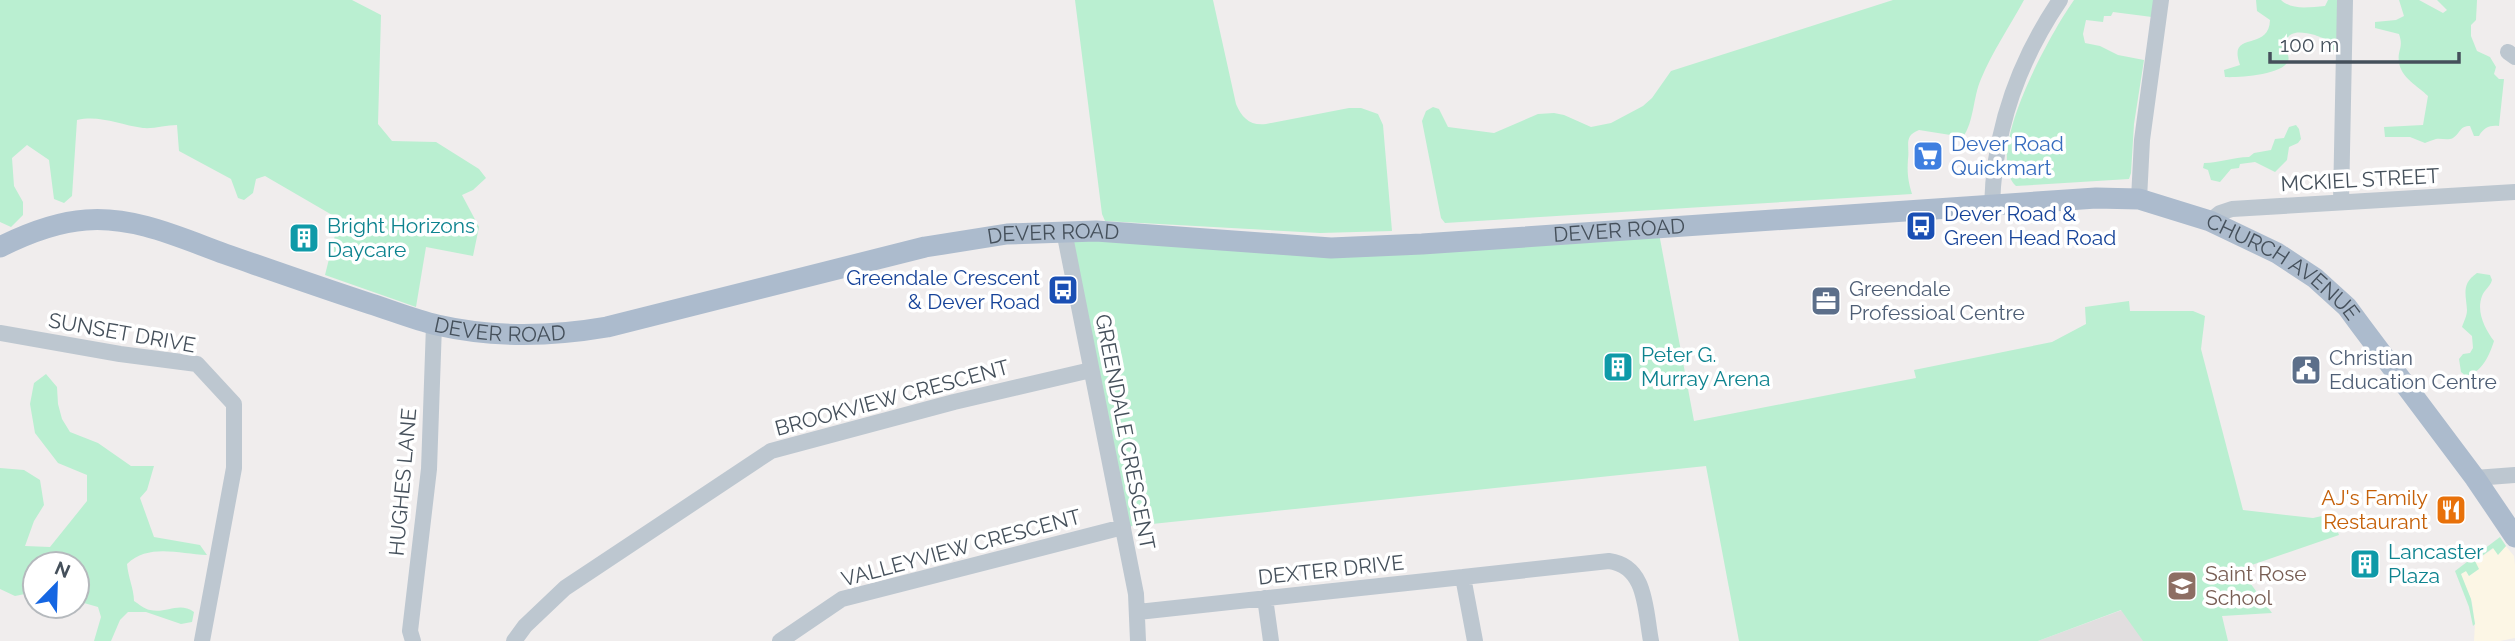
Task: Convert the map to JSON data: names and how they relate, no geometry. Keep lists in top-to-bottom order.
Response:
{
  "streets": {
    "main road": ["DEVER ROAD", "CHURCH AVENUE"],
    "street": [
      "MCKIEL STREET",
      "SUNSET DRIVE",
      "BROOKVIEW CRESCENT",
      "GREENDALE CRESCENT",
      "HUGHES LANE",
      "VALLEYVIEW CRESCENT",
      "DEXTER DRIVE"
    ]
  },
  "crossings": [
    ["MCKIEL STREET", "CHURCH AVENUE"],
    ["DEVER ROAD", "CHURCH AVENUE"],
    ["DEVER ROAD", "GREENDALE CRESCENT"],
    ["DEVER ROAD", "HUGHES LANE"],
    ["BROOKVIEW CRESCENT", "GREENDALE CRESCENT"],
    ["GREENDALE CRESCENT", "VALLEYVIEW CRESCENT"],
    ["GREENDALE CRESCENT", "DEXTER DRIVE"]
  ],
  "places": {
    "supermarket": ["Dever Road Quickmart"],
    "bus stop": ["Dever Road & Green Head Road", "Greendale Crescent & Dever Road"],
    "building": ["Bright Horizons Daycare", "Peter G. Murray Arena", "Lancaster Plaza"],
    "office": ["Greendale Professioal Centre"],
    "public building": ["Christian Education Centre"],
    "restaurant": ["AJ's Family Restaurant"],
    "school or university": ["Saint Rose School"]
  },
  "scale_bar": "100 m",
  "north": "top right"
}
